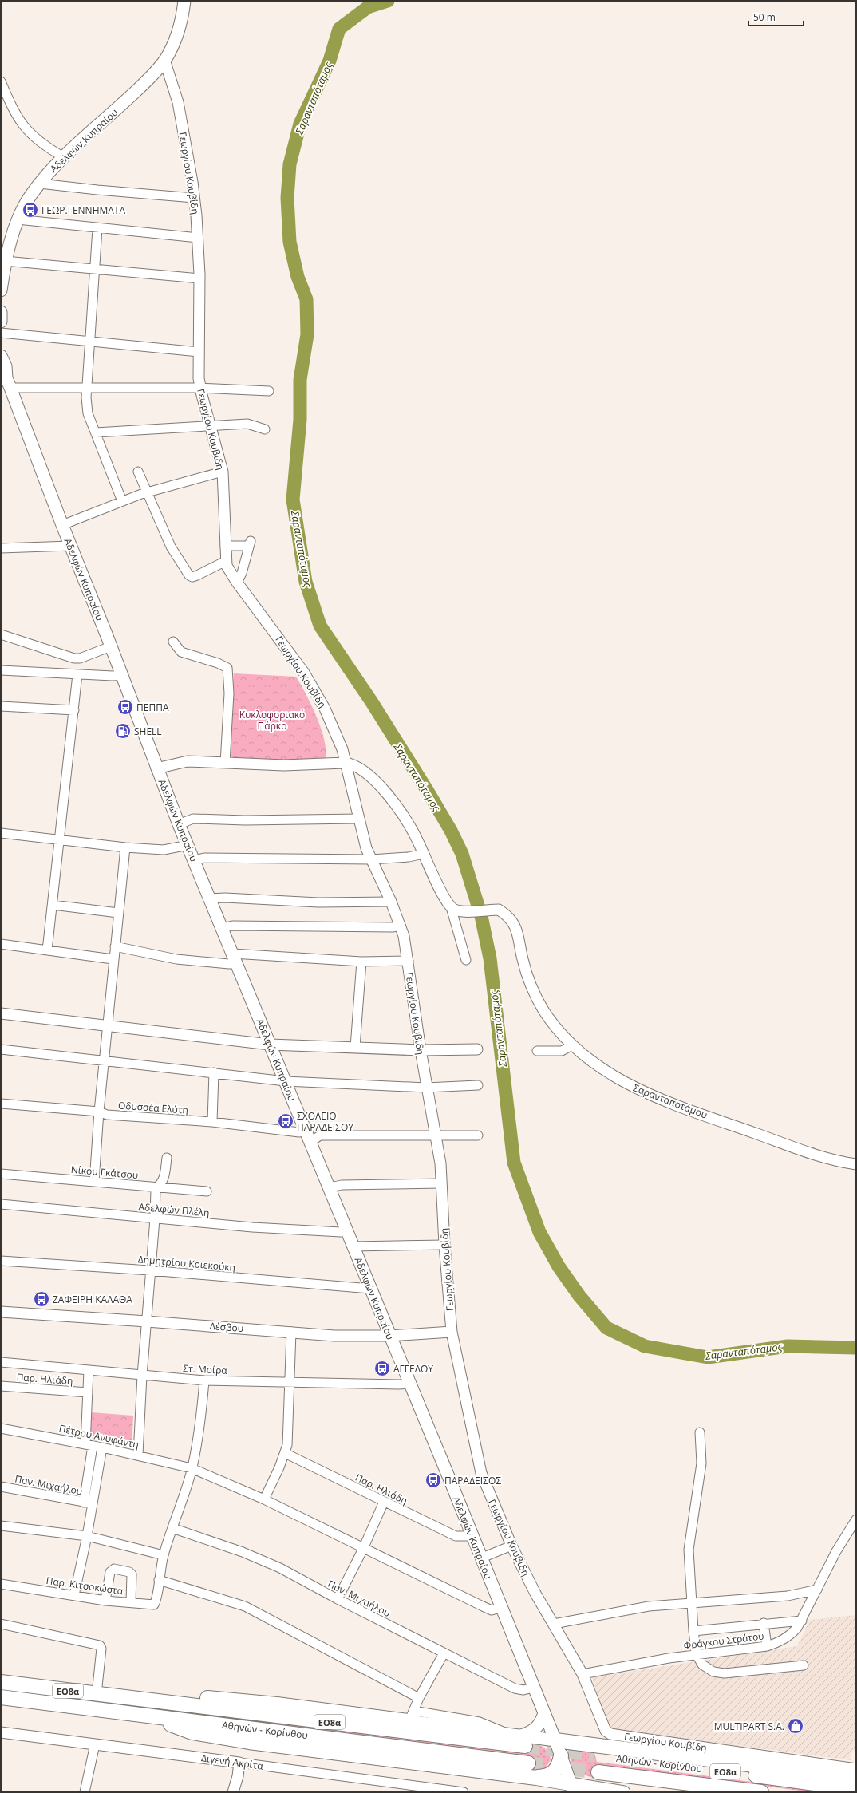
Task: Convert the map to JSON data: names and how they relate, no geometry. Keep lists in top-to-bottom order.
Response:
{
  "streets": {
    "highway": ["ΕΟ8α", "Αθηνών - Κορίνθου"],
    "main road": ["Αδελφών Κυπραίου"],
    "street": [
      "Γεωργίου Κουβίδη",
      "Σαρανταποτάμου",
      "Οδυσσέα Ελύτη",
      "Νίκου Γκάτσου",
      "Αδελφών Πλέλη",
      "Δημητρίου Κριεκούκη",
      "Λέσβου",
      "Στ. Μοίρα",
      "Παρ. Ηλιάδη",
      "Πέτρου Ανυφάντη",
      "Παν. Μιχαήλου",
      "Παρ. Κιτσοκώστα",
      "Φράγκου Στράτου",
      "Διγενή Ακρίτα"
    ]
  },
  "crossings": [
    ["Αδελφών Κυπραίου", "Γεωργίου Κουβίδη"],
    ["Αδελφών Κυπραίου", "Οδυσσέα Ελύτη"],
    ["Αδελφών Κυπραίου", "Αδελφών Πλέλη"],
    ["Αδελφών Κυπραίου", "Δημητρίου Κριεκούκη"],
    ["Αδελφών Κυπραίου", "Λέσβου"],
    ["Αδελφών Κυπραίου", "Στ. Μοίρα"],
    ["Αδελφών Κυπραίου", "Παρ. Ηλιάδη"],
    ["Αδελφών Κυπραίου", "Πέτρου Ανυφάντη"],
    ["Αδελφών Κυπραίου", "Παν. Μιχαήλου"],
    ["Γεωργίου Κουβίδη", "Λέσβου"],
    ["Γεωργίου Κουβίδη", "Φράγκου Στράτου"]
  ],
  "water": ["Σαρανταπόταμος"],
  "parks": ["Κυκλοφοριακό Πάρκο"],
  "places": {
    "bus stop": [
      "ΓΕΩΡ.ΓΕΝΝΗΜΑΤΑ",
      "ΠΕΠΠΑ",
      "ΣΧΟΛΕΙΟ ΠΑΡΑΔΕΙΣΟΥ",
      "ΖΑΦΕΙΡΗ ΚΑΛΑΘΑ",
      "ΑΓΓΕΛΟΥ",
      "ΠΑΡΑΔΕΙΣΟΣ"
    ],
    "fuel station": ["SHELL"],
    "shop": ["MULTIPART S.A."]
  },
  "scale_bar": "50 m"
}
